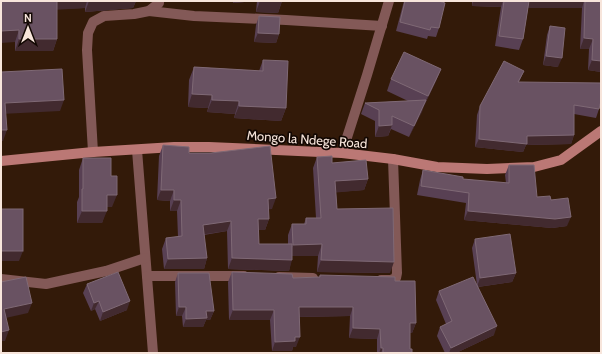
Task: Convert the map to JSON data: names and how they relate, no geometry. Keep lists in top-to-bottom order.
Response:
{
  "streets": {
    "street": ["Mongo la Ndege Road"]
  },
  "north": "top"
}
